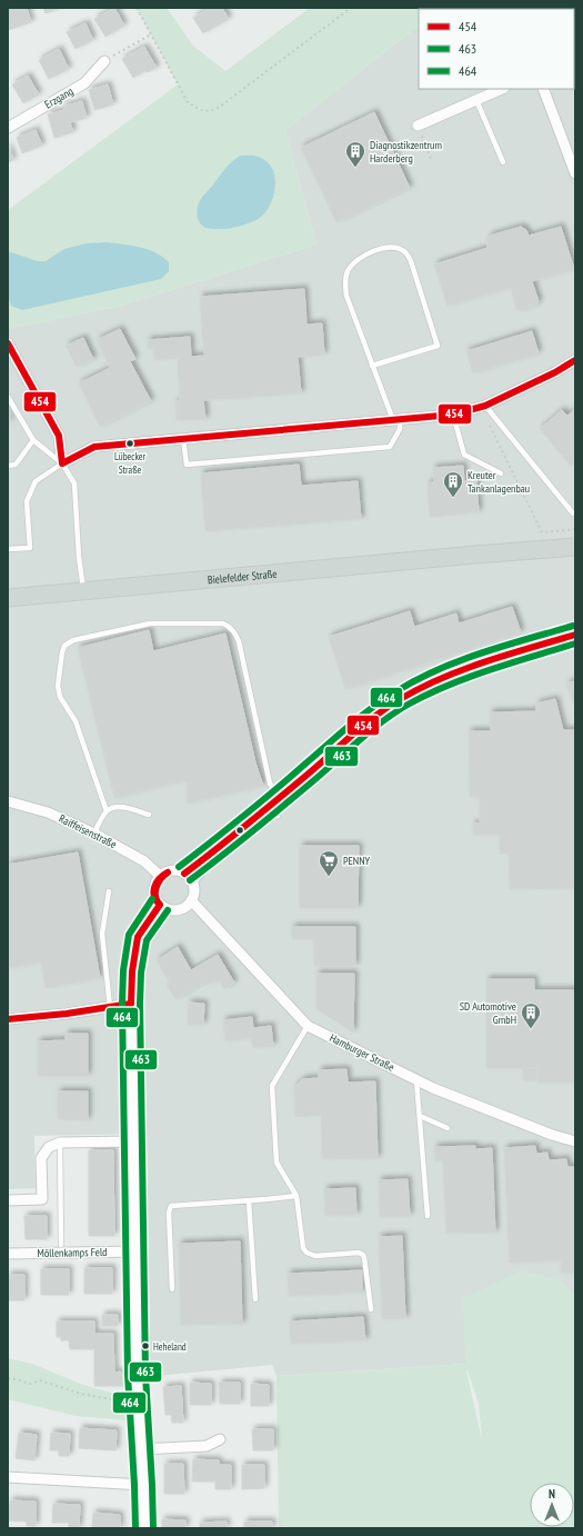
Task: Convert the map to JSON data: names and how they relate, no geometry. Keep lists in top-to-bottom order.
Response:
{
  "streets": {
    "main road": ["Bielefelder Straße"],
    "street": [
      "Erzgang",
      "Raiffeisenstraße",
      "Hamburger Straße",
      "Möllenkamps Feld"
    ]
  },
  "crossings": [
    ["Raiffeisenstraße", "Hamburger Straße"]
  ],
  "places": {
    "building": ["Diagnostikzentrum Harderberg", "Kreuter Tankanlagenbau", "SD Automotive GmbH"],
    "other": ["Lübecker Straße", "Heheland"],
    "supermarket": ["PENNY"]
  },
  "lines": ["transit line 454", "transit line 464", "transit line 463"],
  "legend": ["454", "463", "464"],
  "north": "top"
}
